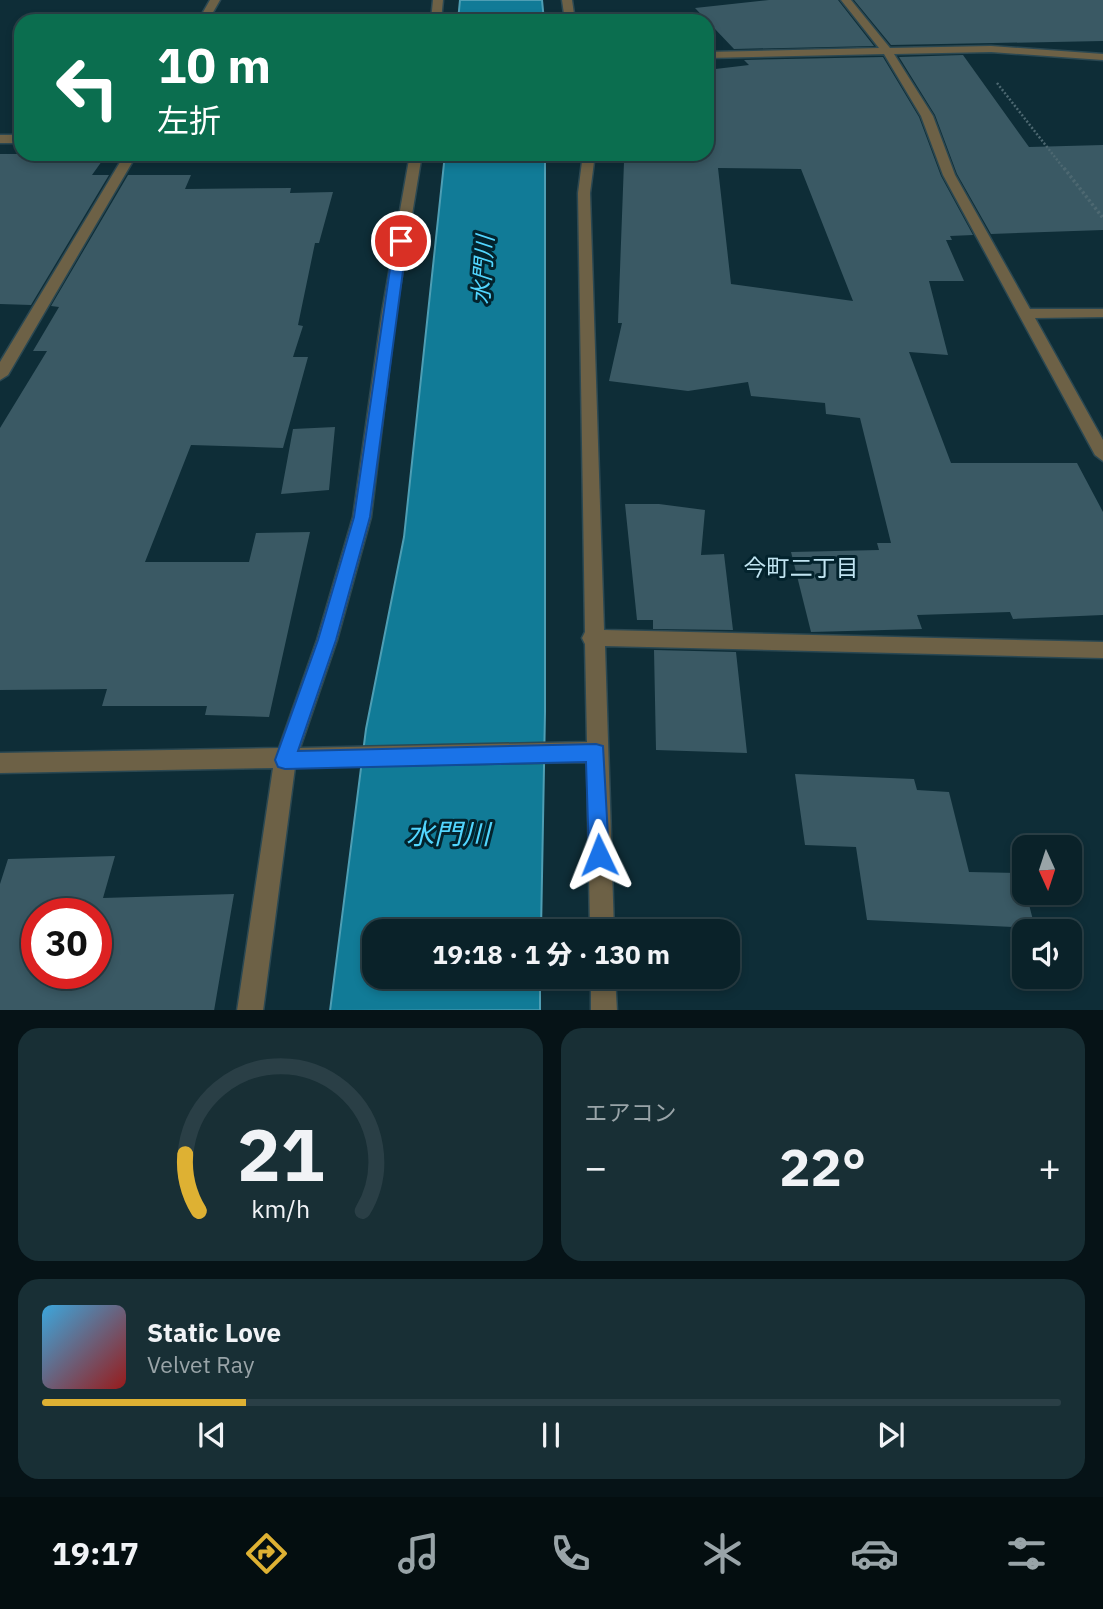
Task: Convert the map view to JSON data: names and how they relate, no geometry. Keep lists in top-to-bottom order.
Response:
{
  "districts": ["今町二丁目"],
  "water": ["水門川"],
  "north": "bottom",
  "page": {
    "turn": ["10 m", "左折"],
    "limit": "30",
    "trip": "19:18 · 1 分 · 130 m",
    "tile": "エアコン",
    "heat": ["−", "22°", "+"],
    "song": ["Static Love", "Velvet Ray"],
    "tabs": "19:17",
    "gauge": ["21", "km/h"]
  }
}
